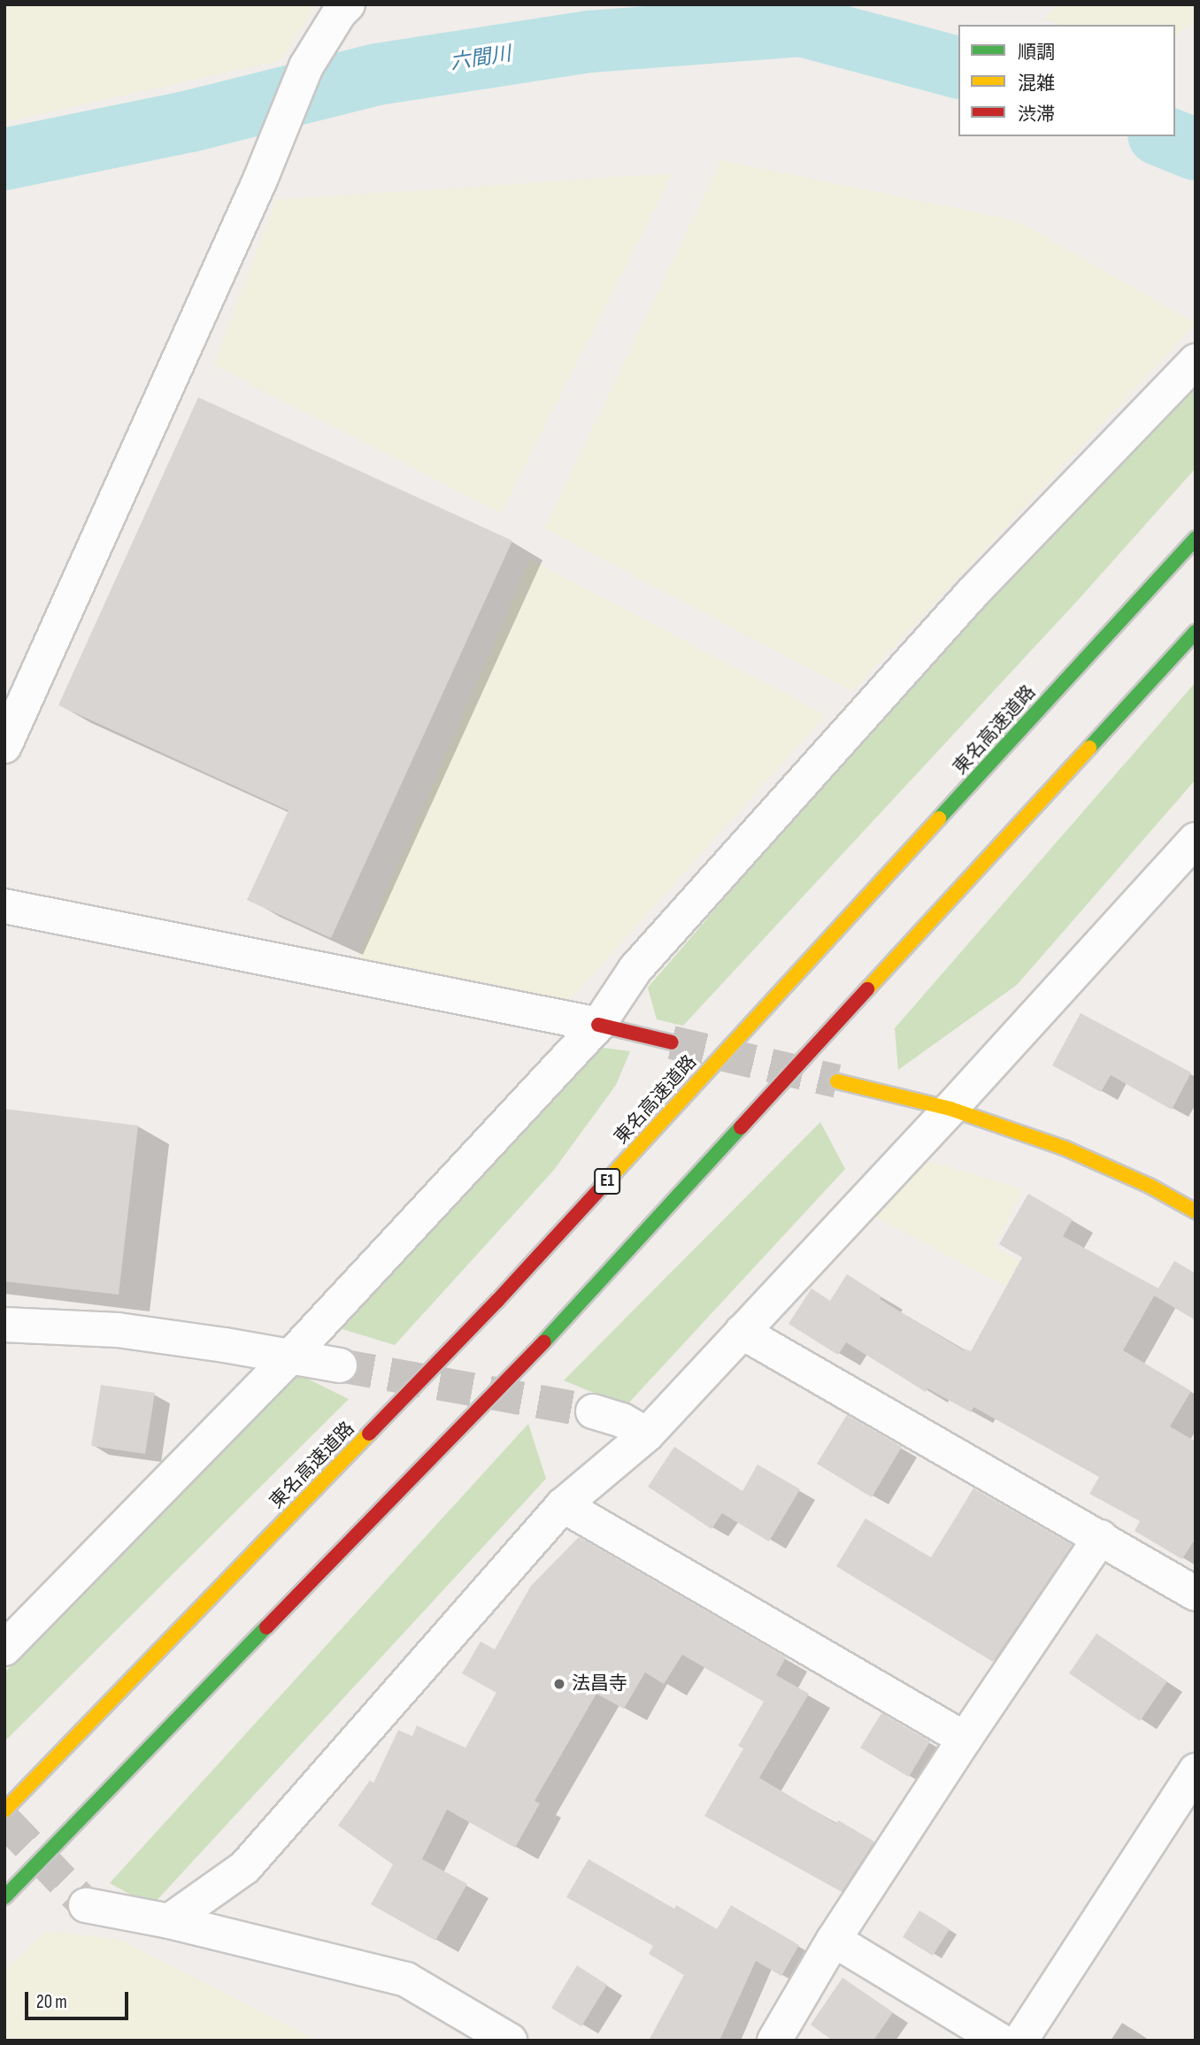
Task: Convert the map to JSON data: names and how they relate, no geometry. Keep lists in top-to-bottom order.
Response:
{
  "streets": {
    "main road": ["東名高速道路", "E1"]
  },
  "water": ["六間川"],
  "places": ["法昌寺"],
  "legend": ["順調", "混雑", "渋滞"],
  "scale_bar": "20 m"
}
